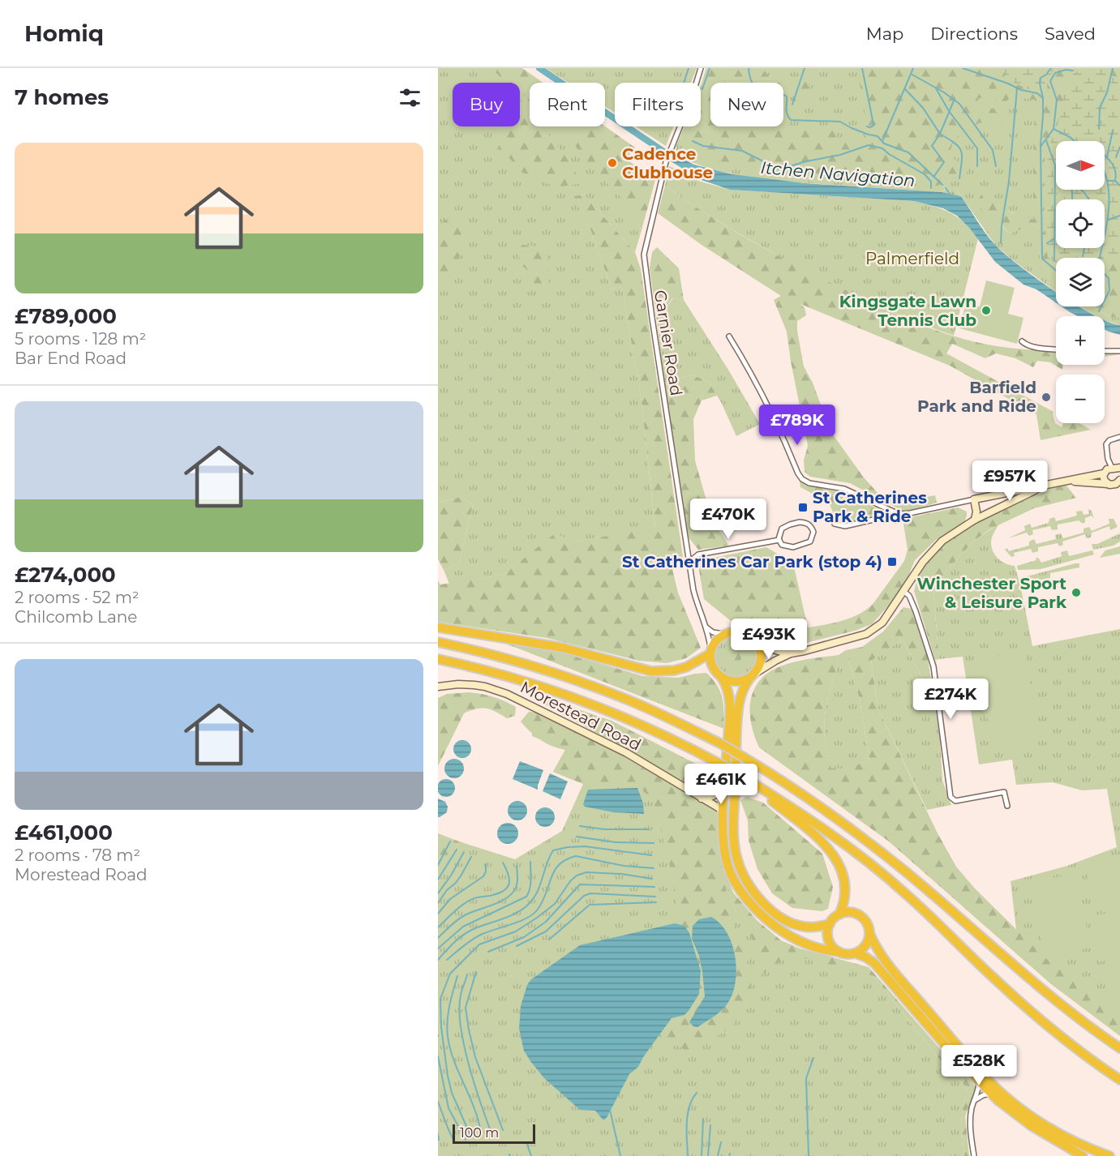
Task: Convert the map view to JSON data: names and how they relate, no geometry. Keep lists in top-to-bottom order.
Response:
{
  "streets": {
    "main road": ["Morestead Road"],
    "street": ["Garnier Road"]
  },
  "water": ["Itchen Navigation"],
  "parks": ["Palmerfield"],
  "places": {
    "other": [
      "Cadence Clubhouse",
      "Kingsgate Lawn Tennis Club",
      "Barfield Park and Ride",
      "Winchester Sport & Leisure Park"
    ],
    "transit": ["St Catherines Park & Ride", "St Catherines Car Park (stop 4)"]
  },
  "scale_bar": "100 m",
  "north": "right",
  "page": {
    "header": "Homiq",
    "nav": ["Map", "Directions", "Saved"],
    "heading": "7 homes",
    "chip": [
      "Buy",
      "Rent",
      "Filters",
      "New"
    ],
    "list": [
      {
        "name": "£789,000",
        "note": "5 rooms · 128 m² · Bar End Road"
      },
      {
        "name": "£274,000",
        "note": "2 rooms · 52 m² · Chilcomb Lane"
      },
      {
        "name": "£461,000",
        "note": "2 rooms · 78 m² · Morestead Road"
      }
    ],
    "map_buttons": ["+", "−"],
    "price": [
      "£789K",
      "£957K",
      "£470K",
      "£493K",
      "£274K",
      "£461K",
      "£528K"
    ],
    "scale": "100 m"
  }
}
